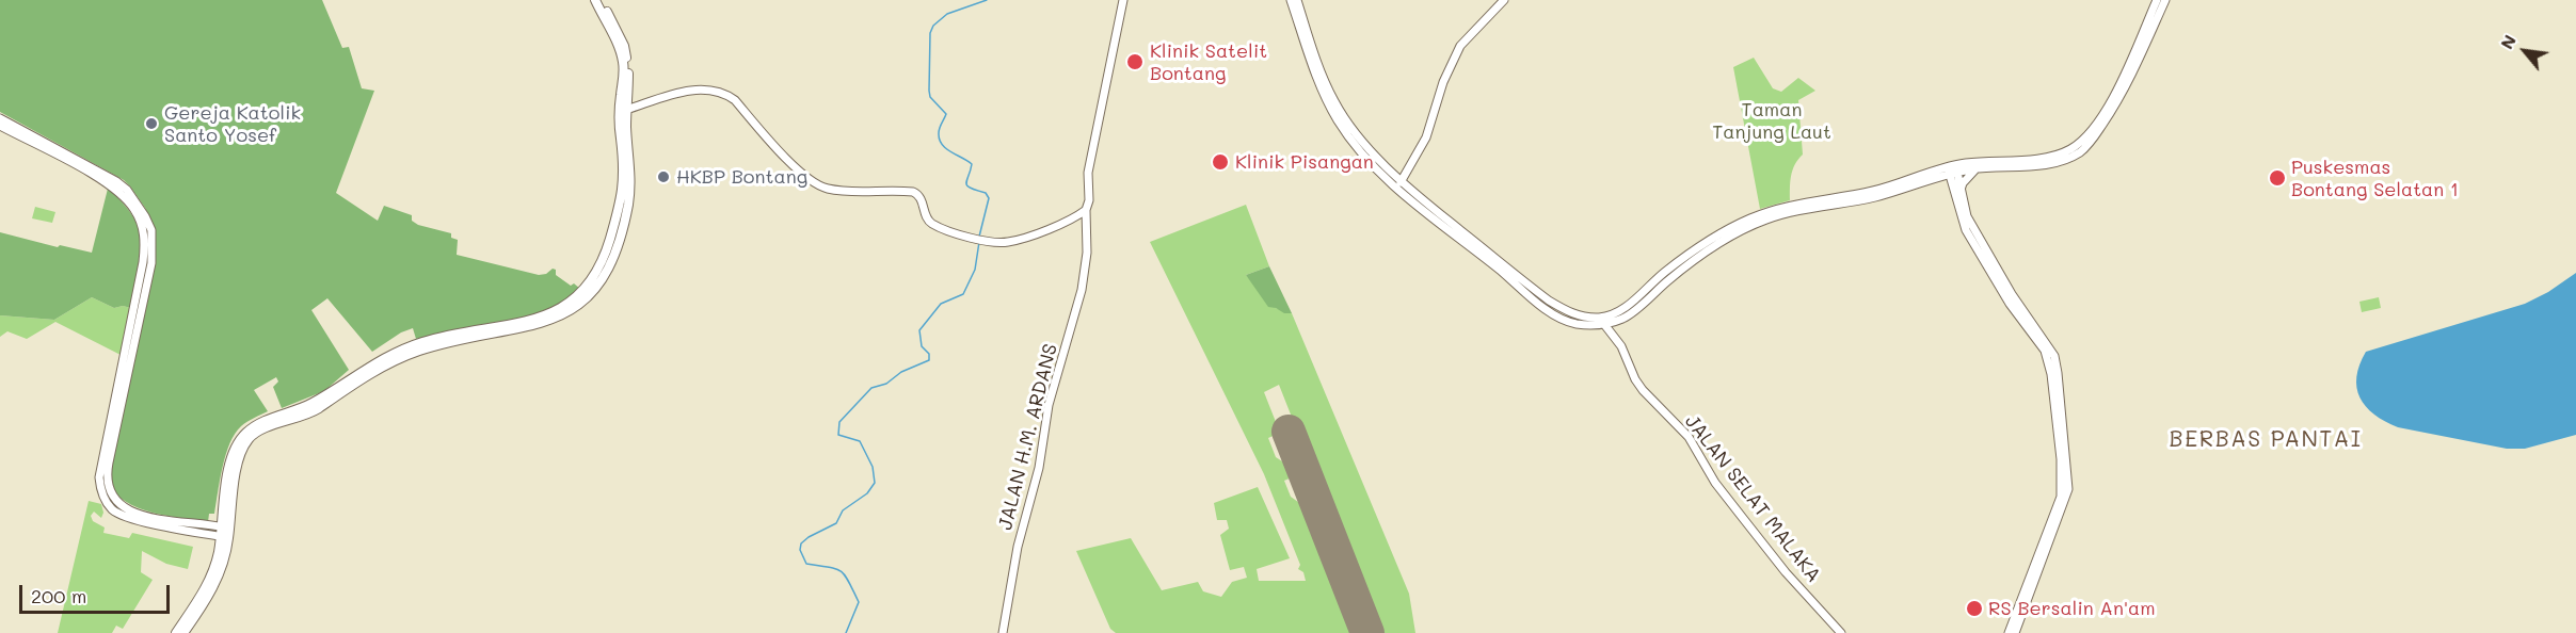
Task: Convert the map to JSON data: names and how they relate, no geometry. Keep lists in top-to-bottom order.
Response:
{
  "streets": {
    "street": ["JALAN H.M. ARDANS", "JALAN SELAT MALAKA"]
  },
  "districts": ["BERBAS PANTAI"],
  "parks": ["Taman Tanjung Laut"],
  "places": [
    "Klinik Satelit Bontang",
    "Gereja Katolik Santo Yosef",
    "Klinik Pisangan",
    "HKBP Bontang",
    "Puskesmas Bontang Selatan 1",
    "RS Bersalin An'am"
  ],
  "scale_bar": "200 m",
  "north": "top left"
}
